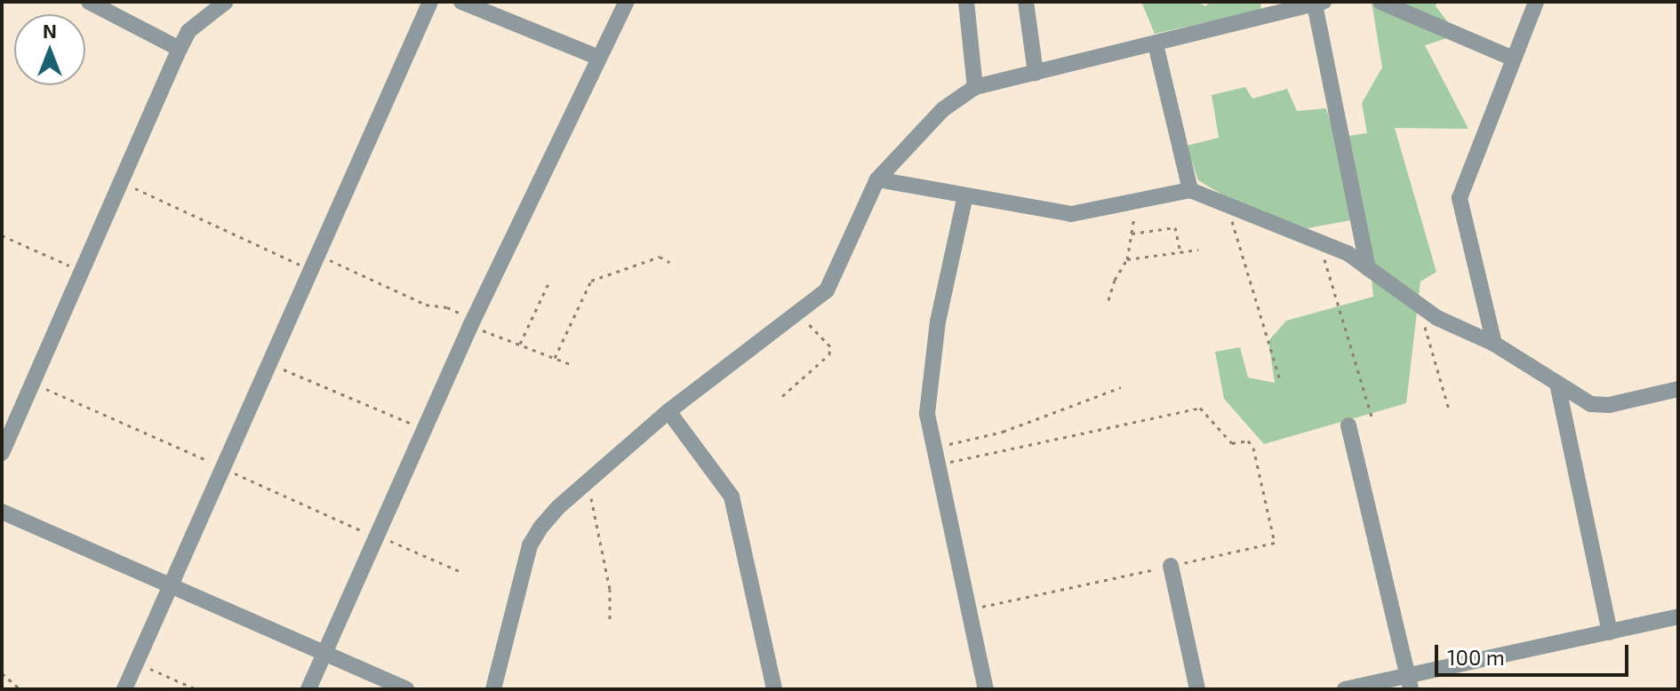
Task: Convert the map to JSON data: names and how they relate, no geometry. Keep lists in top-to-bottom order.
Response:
{
  "scale_bar": "100 m",
  "north": "top"
}
